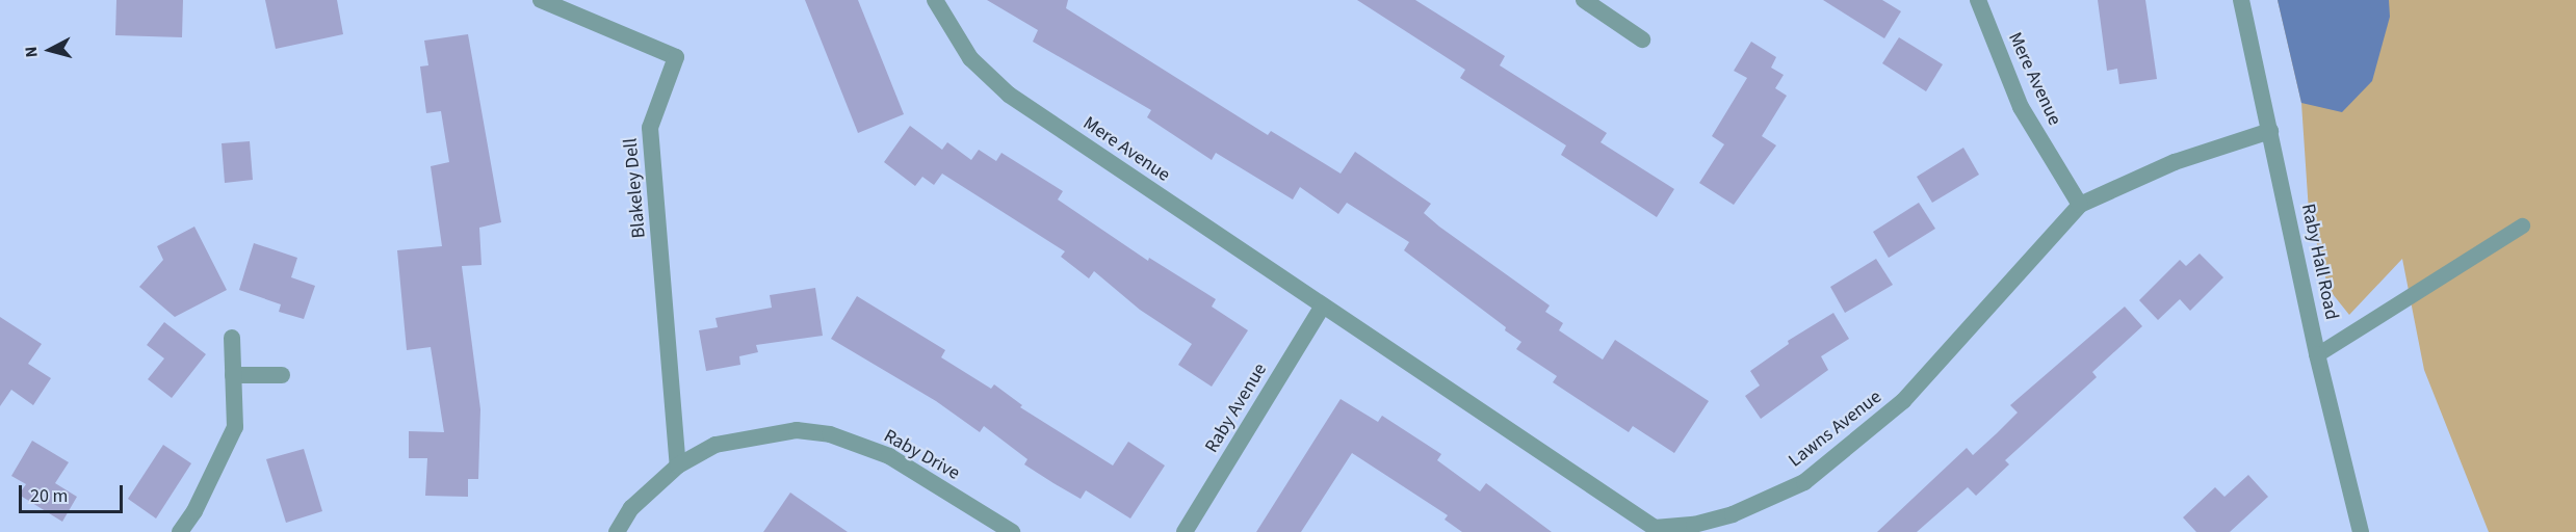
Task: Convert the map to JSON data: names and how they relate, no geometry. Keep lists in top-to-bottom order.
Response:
{
  "streets": {
    "street": [
      "Mere Avenue",
      "Blakeley Dell",
      "Raby Hall Road",
      "Raby Avenue",
      "Lawns Avenue",
      "Raby Drive"
    ]
  },
  "crossings": [
    ["Mere Avenue", "Raby Avenue"],
    ["Mere Avenue", "Lawns Avenue"],
    ["Blakeley Dell", "Raby Drive"],
    ["Raby Hall Road", "Lawns Avenue"],
    ["Raby Avenue", "Lawns Avenue"]
  ],
  "scale_bar": "20 m",
  "north": "left"
}
